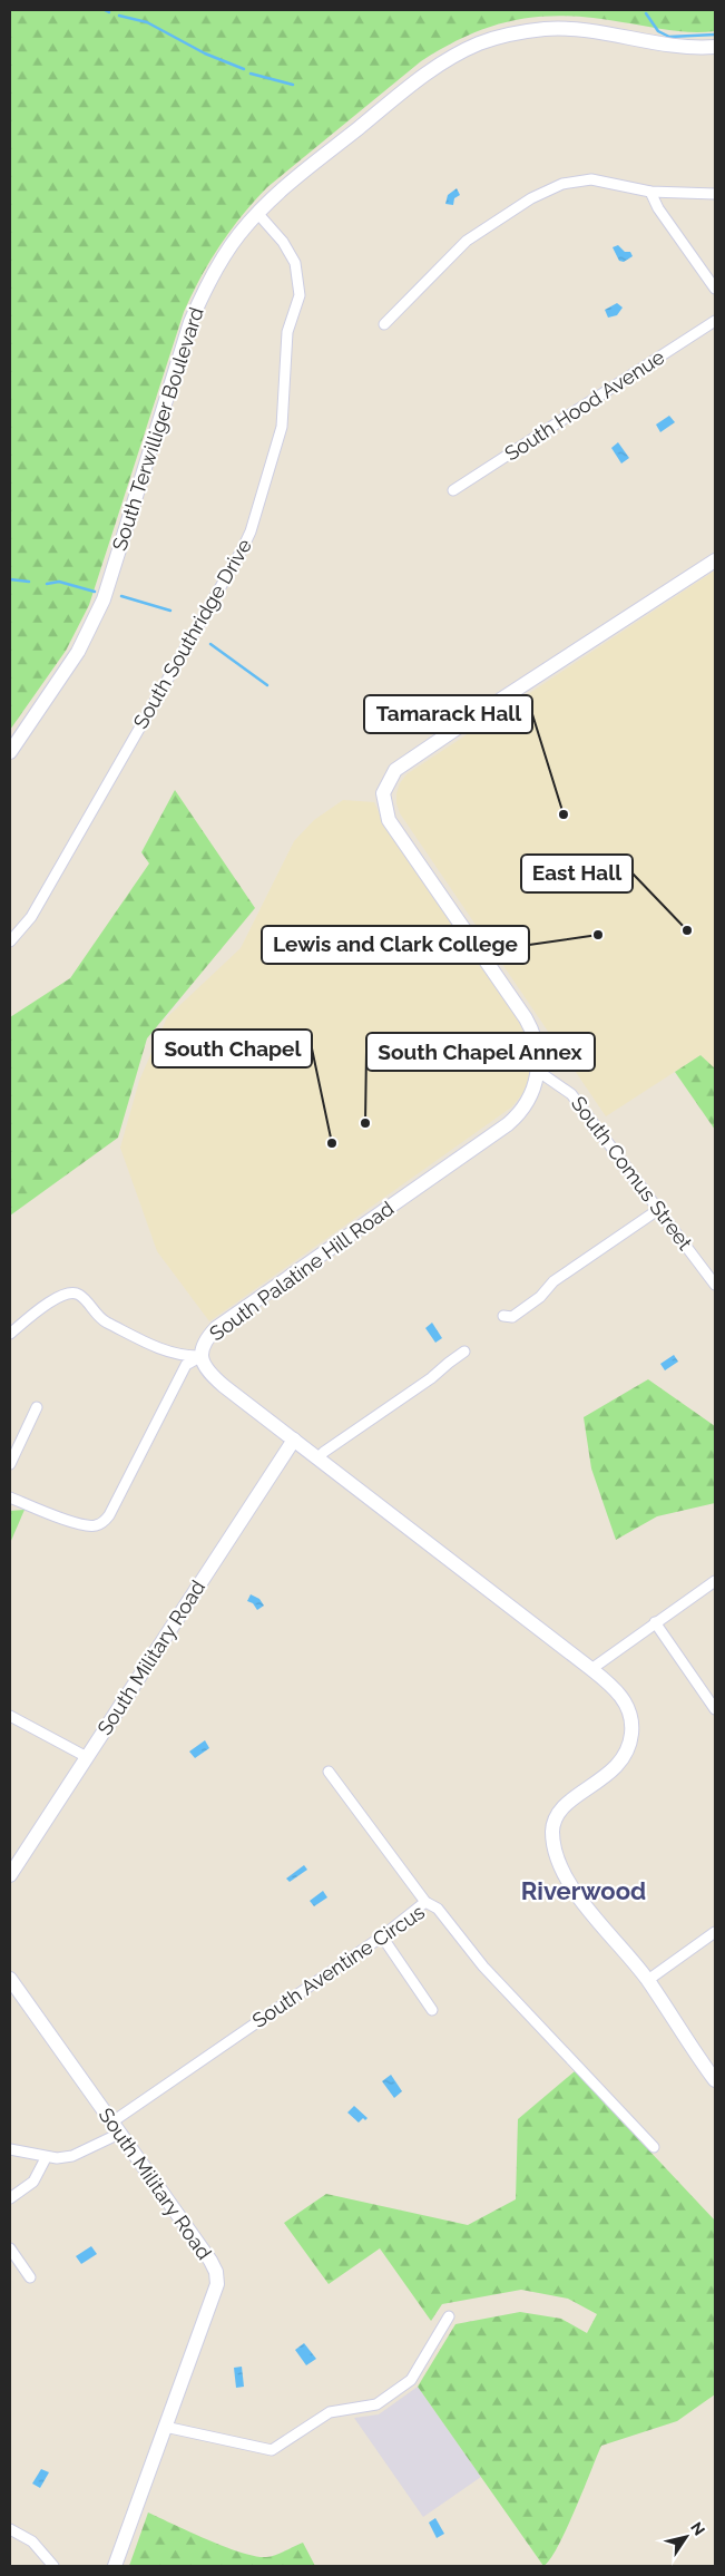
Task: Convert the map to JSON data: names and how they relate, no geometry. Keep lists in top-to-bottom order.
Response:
{
  "streets": {
    "street": [
      "South Hood Avenue",
      "South Terwilliger Boulevard",
      "South Southridge Drive",
      "South Comus Street",
      "South Palatine Hill Road",
      "South Military Road",
      "South Aventine Circus"
    ]
  },
  "crossings": [
    ["South Terwilliger Boulevard", "South Southridge Drive"],
    ["South Comus Street", "South Palatine Hill Road"],
    ["South Palatine Hill Road", "South Military Road"],
    ["South Military Road", "South Aventine Circus"]
  ],
  "districts": ["Riverwood"],
  "places": [
    "Tamarack Hall",
    "East Hall",
    "Lewis and Clark College",
    "South Chapel Annex",
    "South Chapel"
  ],
  "north": "top right"
}
